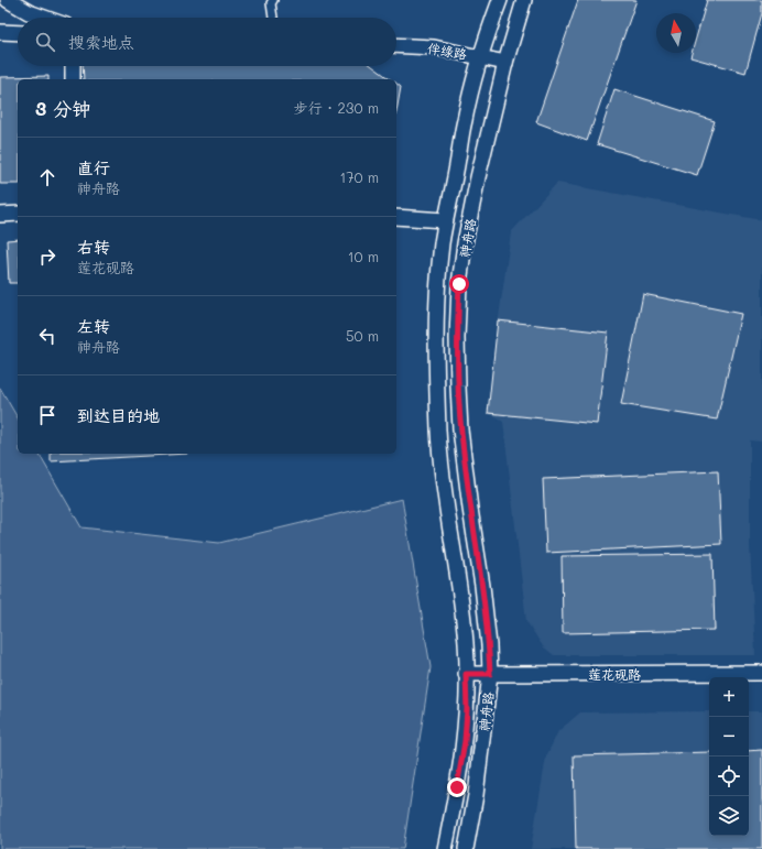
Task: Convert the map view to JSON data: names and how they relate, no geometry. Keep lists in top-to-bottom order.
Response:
{
  "streets": {
    "street": ["伴绿路", "神舟路", "莲花砚路"]
  },
  "crossings": [
    ["伴绿路", "神舟路"],
    ["神舟路", "莲花砚路"]
  ],
  "north": "top",
  "page": {
    "search": "搜索地点",
    "heading": ["3 分钟", "步行 · 230 m"],
    "list": [
      ["直行", "神舟路", "170 m"],
      ["右转", "莲花砚路", "10 m"],
      ["左转", "神舟路", "50 m"],
      "到达目的地"
    ],
    "map_buttons": ["+", "−"]
  }
}
